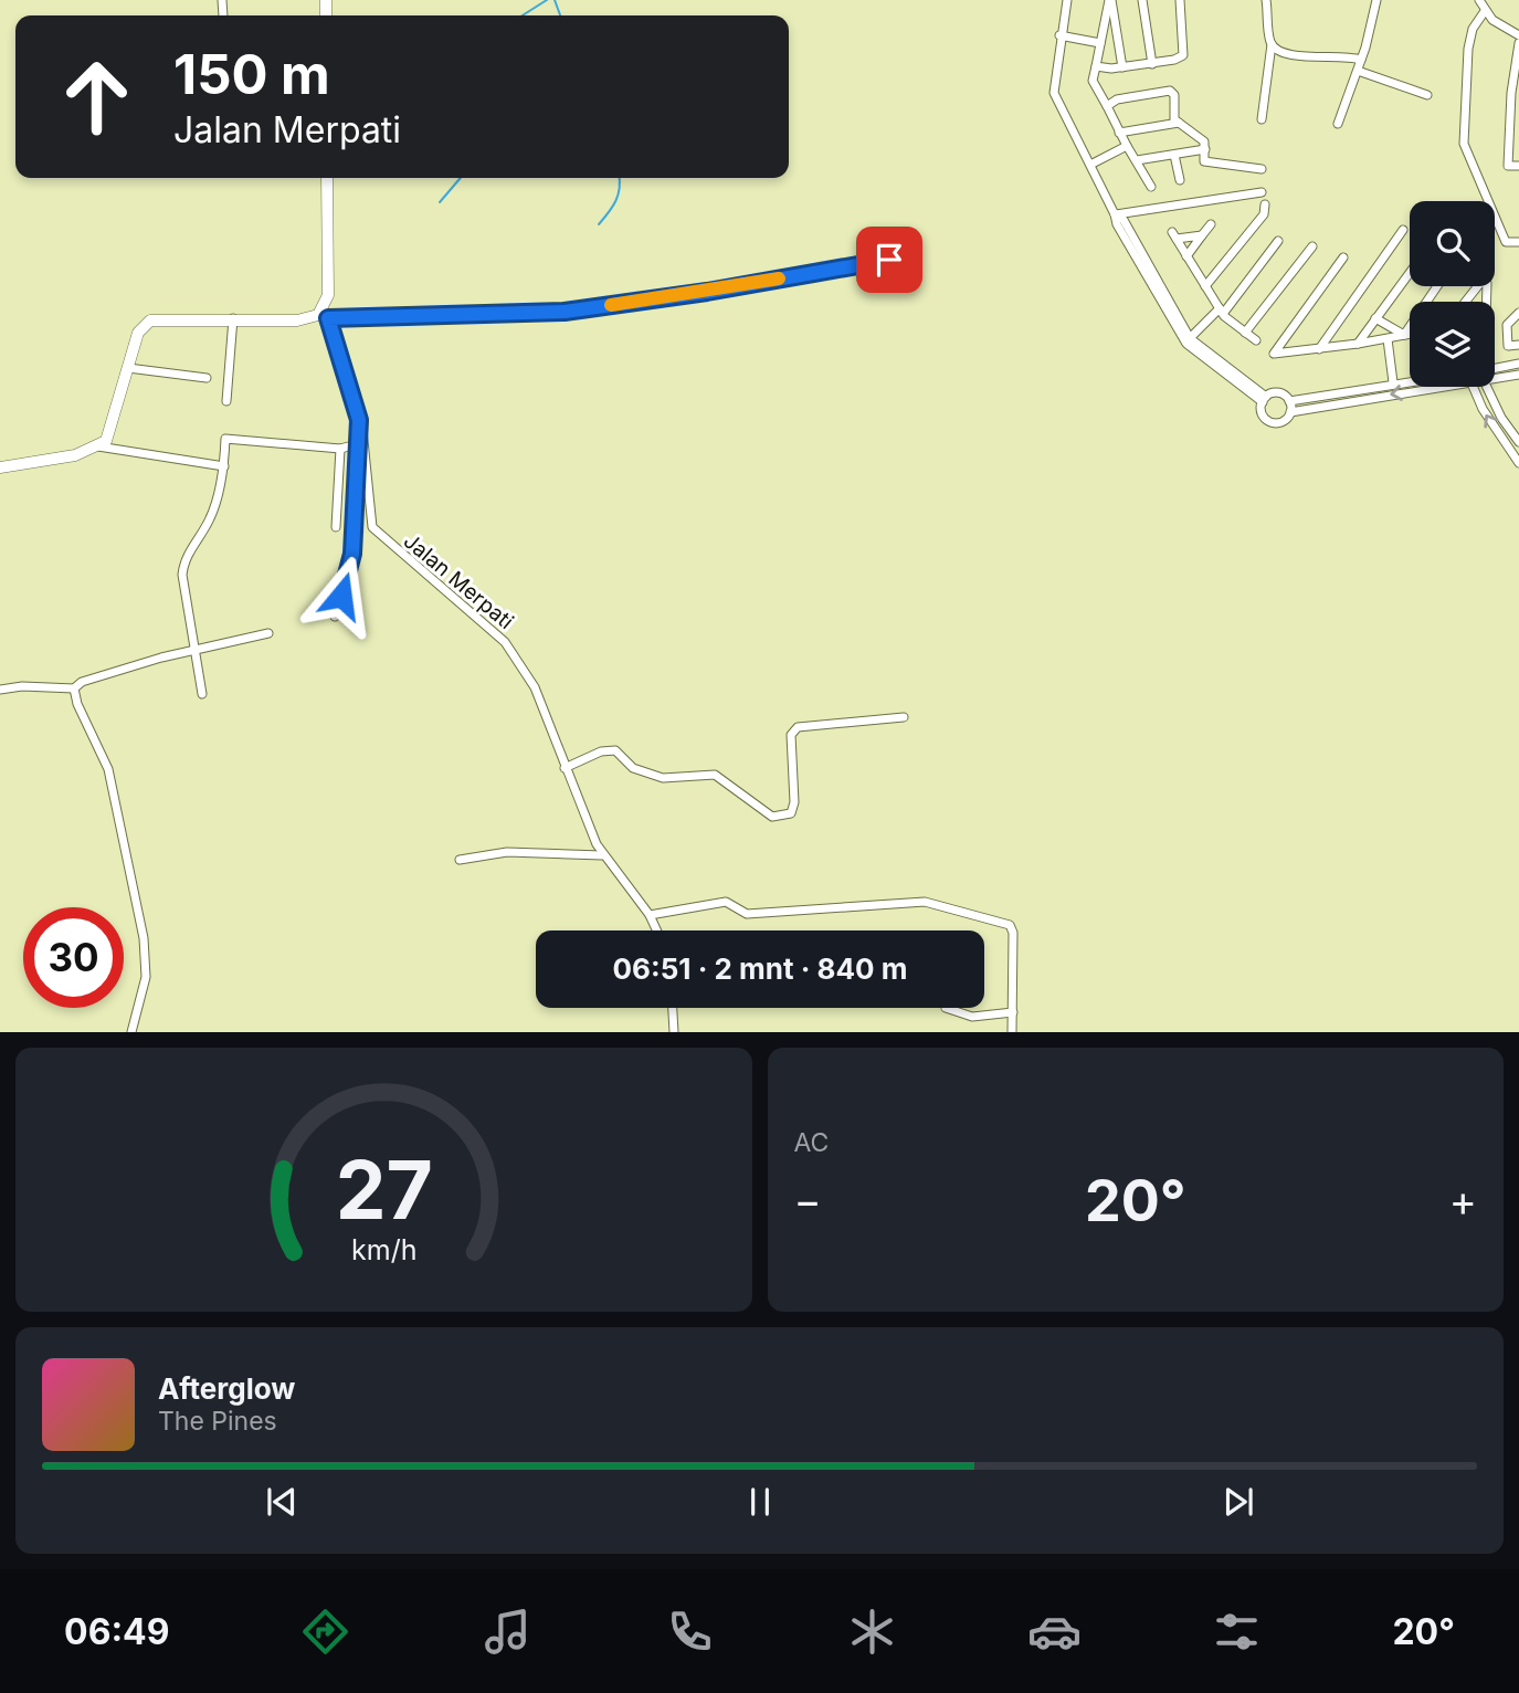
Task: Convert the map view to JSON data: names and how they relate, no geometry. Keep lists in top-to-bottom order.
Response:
{
  "streets": {
    "street": ["Jalan Merpati"]
  },
  "page": {
    "turn": ["150 m", "Jalan Merpati"],
    "limit": "30",
    "trip": "06:51 · 2 mnt · 840 m",
    "tile": "AC",
    "heat": ["−", "20°", "+"],
    "song": ["Afterglow", "The Pines"],
    "tabs": ["06:49", "20°"],
    "gauge": ["27", "km/h"]
  }
}
